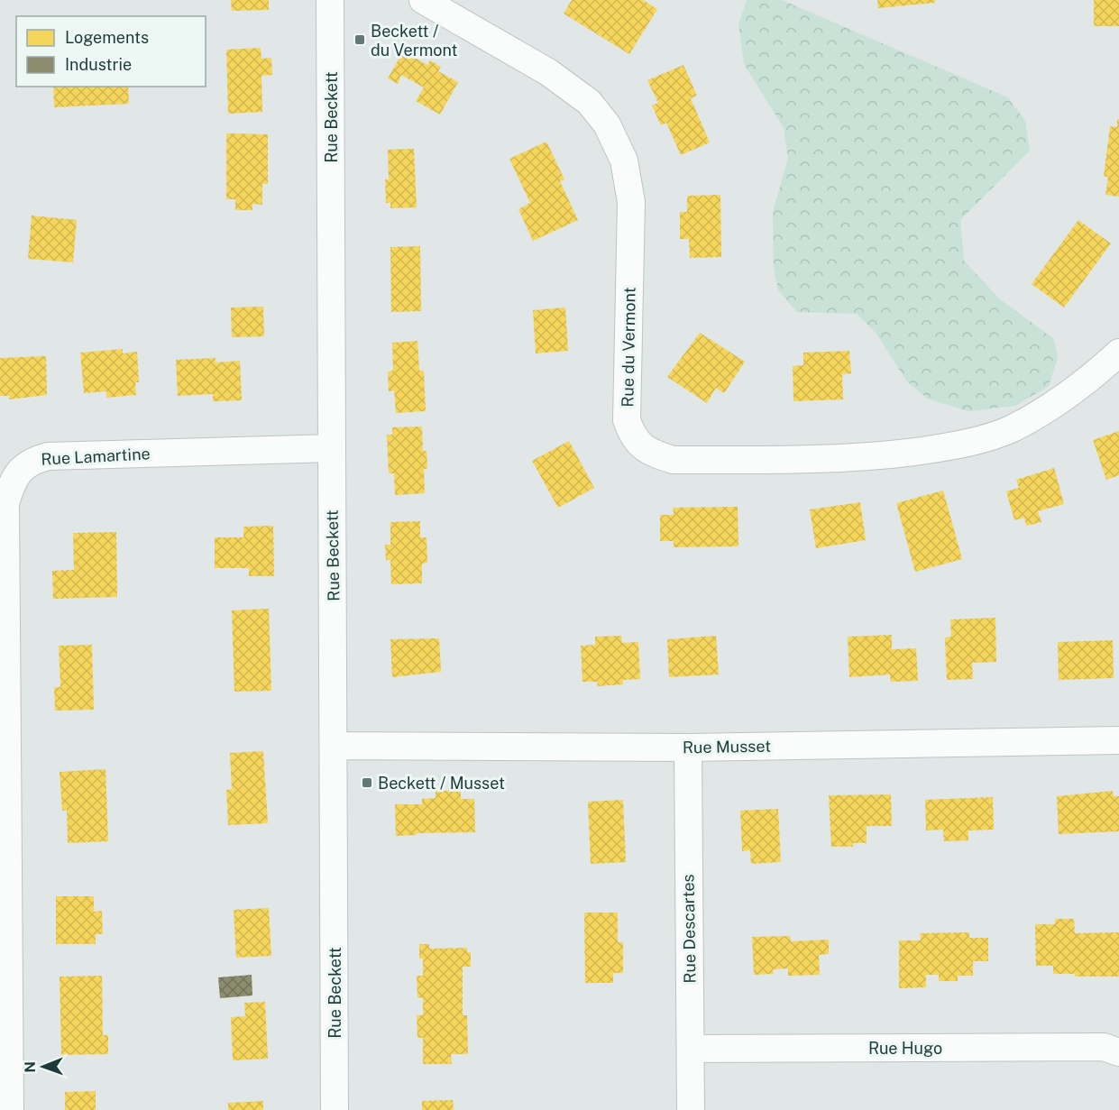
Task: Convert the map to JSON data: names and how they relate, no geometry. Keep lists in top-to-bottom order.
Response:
{
  "streets": {
    "street": [
      "Rue Beckett",
      "Rue du Vermont",
      "Rue Lamartine",
      "Rue Musset",
      "Rue Descartes",
      "Rue Hugo"
    ]
  },
  "crossings": [
    ["Rue Beckett", "Rue Lamartine"],
    ["Rue Beckett", "Rue Musset"],
    ["Rue Musset", "Rue Descartes"],
    ["Rue Descartes", "Rue Hugo"]
  ],
  "places": {
    "transit": ["Beckett / du Vermont", "Beckett / Musset"]
  },
  "legend": ["Logements", "Industrie"],
  "north": "left"
}
